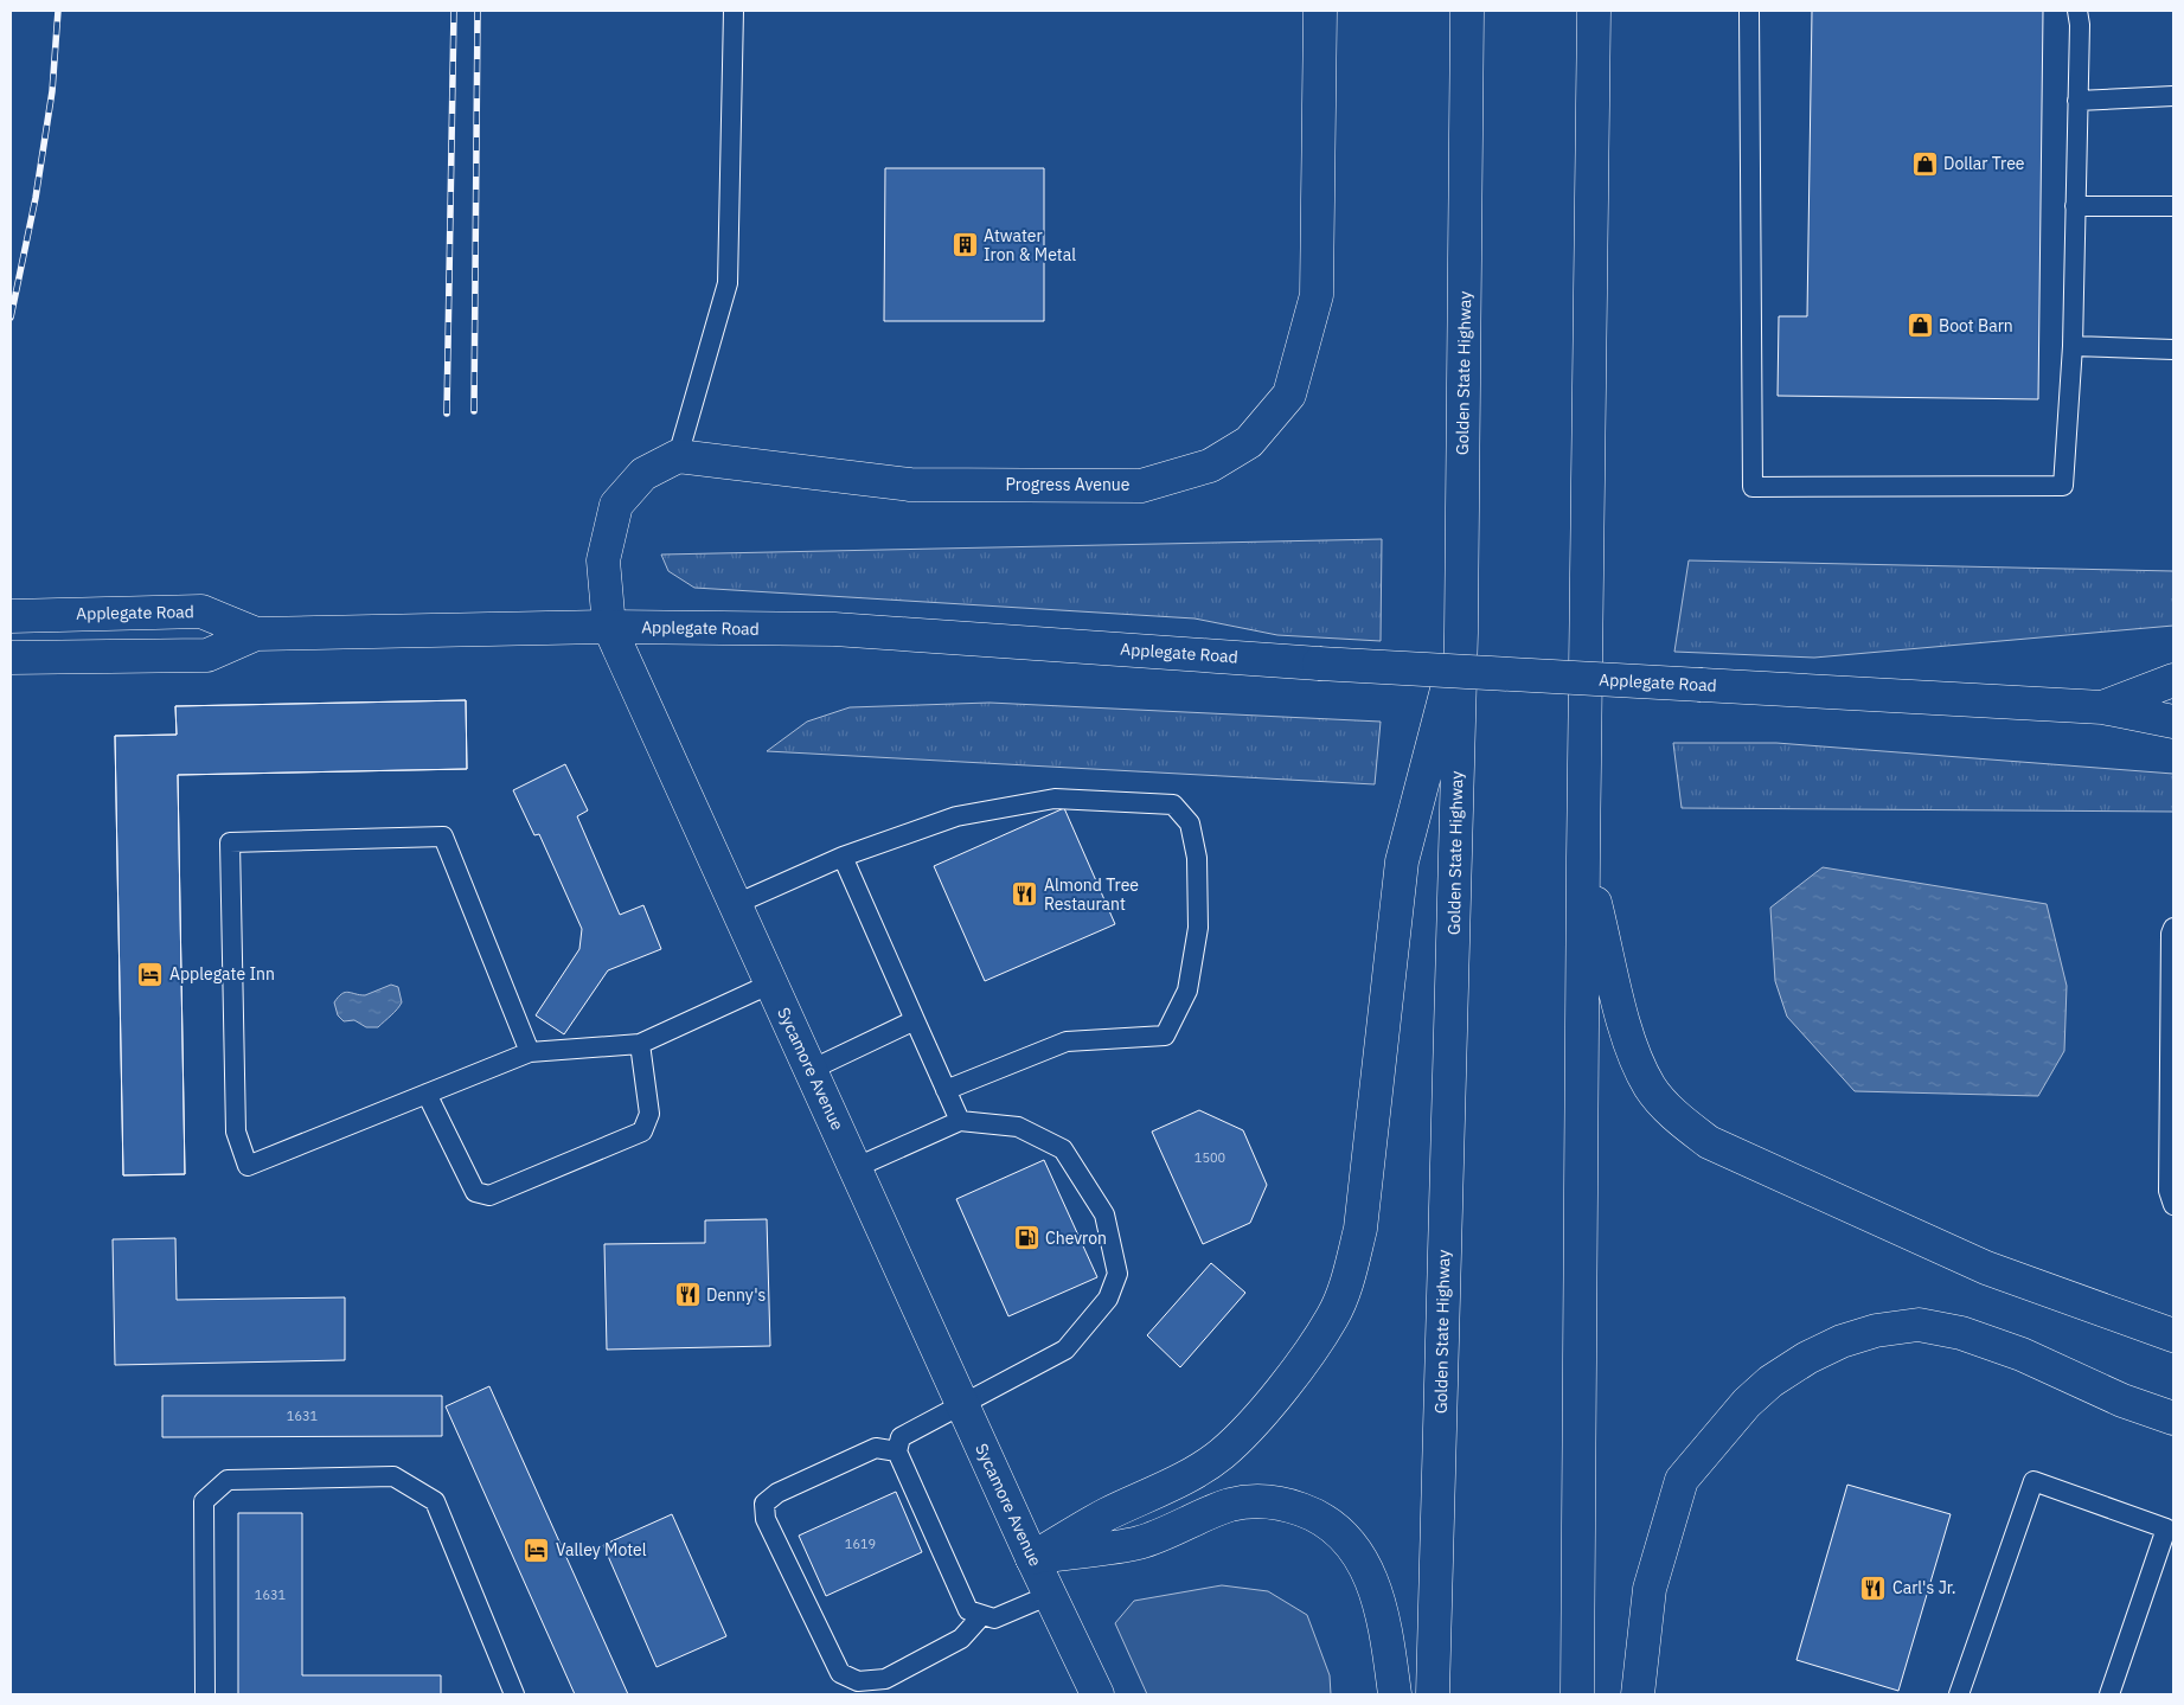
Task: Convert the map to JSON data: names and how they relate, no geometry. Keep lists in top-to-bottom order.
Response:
{
  "streets": {
    "main road": [
      "Golden State Highway",
      "Progress Avenue",
      "Applegate Road",
      "Sycamore Avenue"
    ]
  },
  "crossings": [
    ["Progress Avenue", "Sycamore Avenue"],
    ["Applegate Road", "Sycamore Avenue"]
  ],
  "places": {
    "shop": ["Dollar Tree", "Boot Barn"],
    "building": ["Atwater Iron & Metal"],
    "restaurant": ["Almond Tree Restaurant", "Denny's", "Carl's Jr."],
    "hotel": ["Applegate Inn", "Valley Motel"],
    "fuel station": ["Chevron"]
  },
  "house_numbers": [
    "1500",
    "1631",
    "1619",
    "1631"
  ]
}
